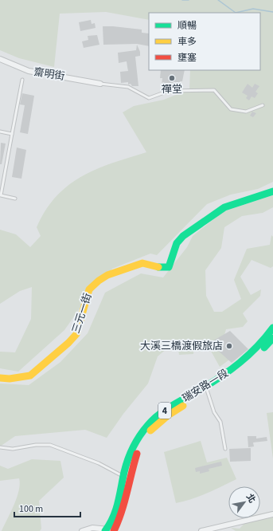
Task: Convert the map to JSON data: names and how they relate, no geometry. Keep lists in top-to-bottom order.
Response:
{
  "streets": {
    "main road": ["三元一街", "瑞安路一段", "4"],
    "street": ["齋明街"]
  },
  "places": ["禪堂", "大溪三橋渡假旅店"],
  "legend": ["順暢", "車多", "壅塞"],
  "scale_bar": "100 m",
  "north": "top right"
}
